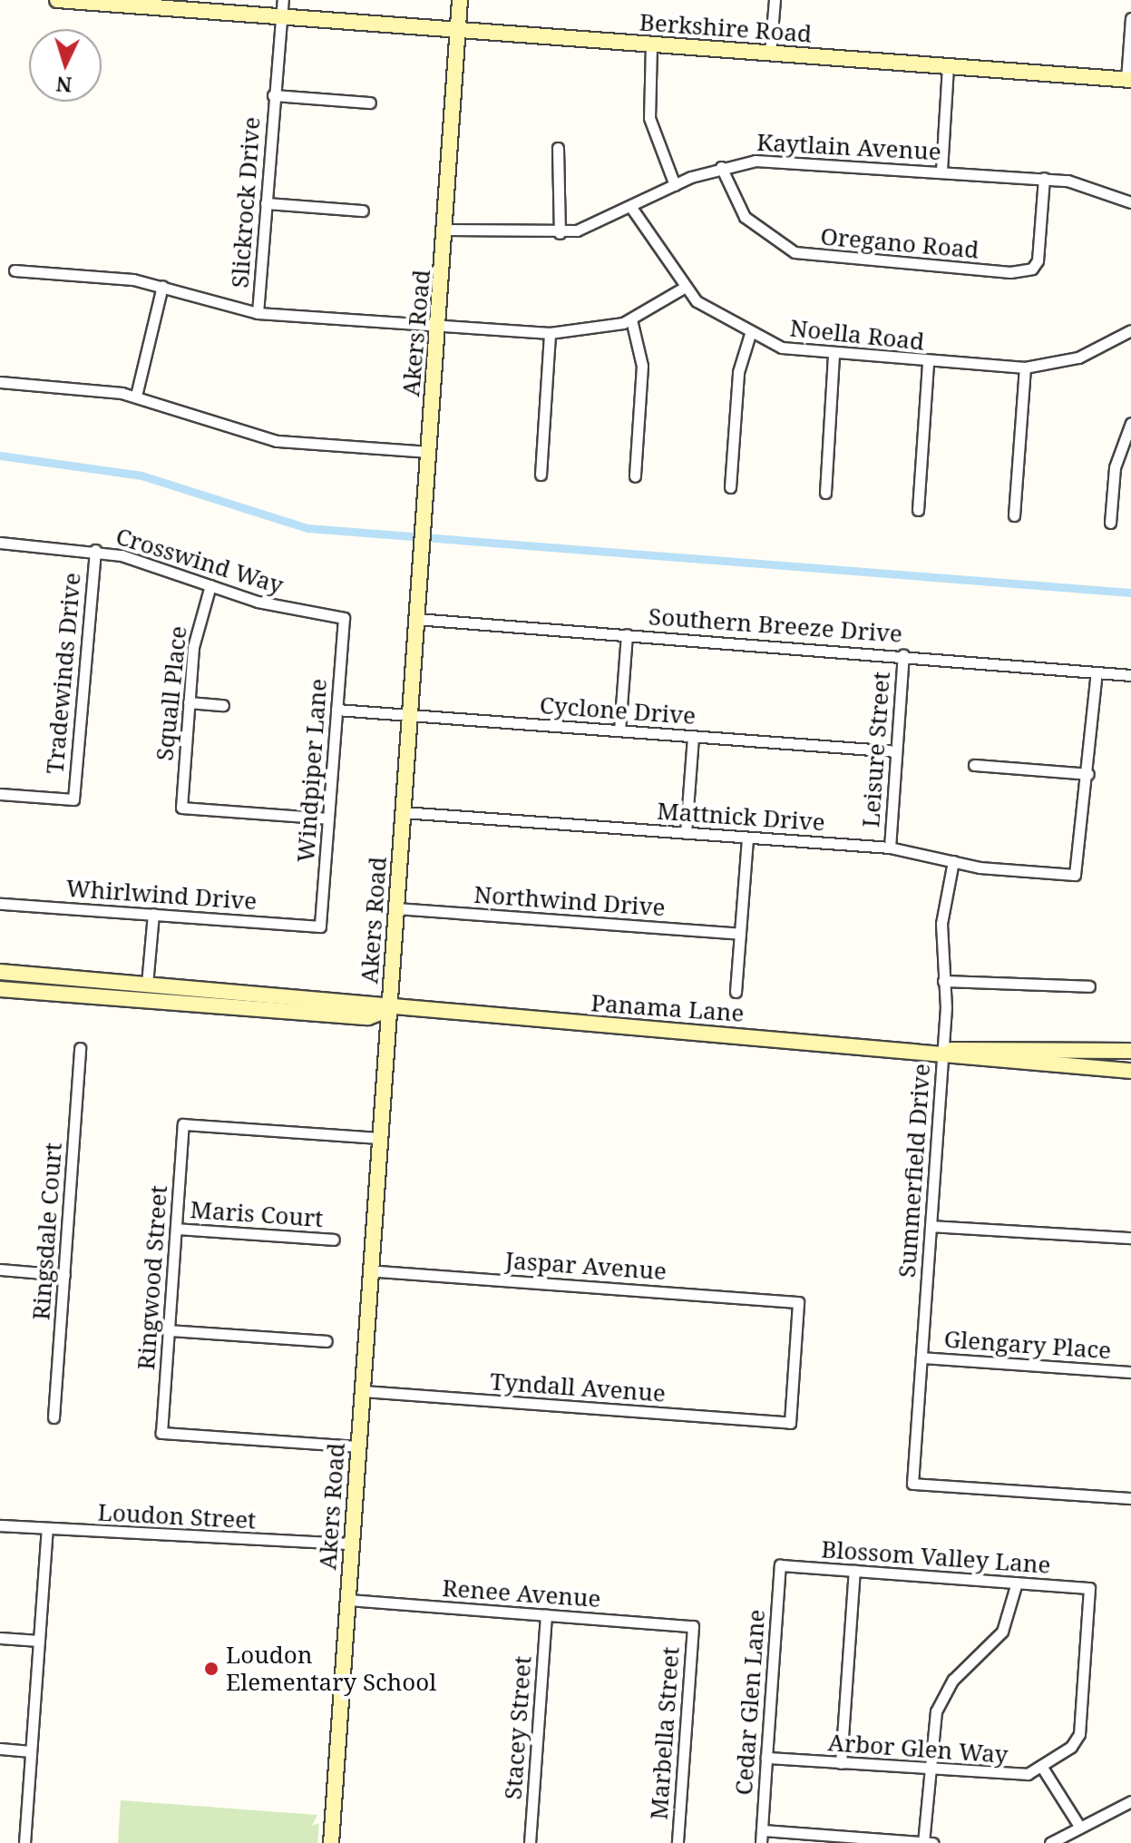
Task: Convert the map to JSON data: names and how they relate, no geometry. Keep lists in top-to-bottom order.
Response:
{
  "streets": {
    "street": [
      "Berkshire Road",
      "Kaytlain Avenue",
      "Slickrock Drive",
      "Oregano Road",
      "Akers Road",
      "Noella Road",
      "Crosswind Way",
      "Southern Breeze Drive",
      "Tradewinds Drive",
      "Squall Place",
      "Cyclone Drive",
      "Leisure Street",
      "Windpiper Lane",
      "Mattnick Drive",
      "Whirlwind Drive",
      "Northwind Drive",
      "Panama Lane",
      "Summerfield Drive",
      "Maris Court",
      "Ringsdale Court",
      "Jaspar Avenue",
      "Ringwood Street",
      "Glengary Place",
      "Tyndall Avenue",
      "Loudon Street",
      "Blossom Valley Lane",
      "Renee Avenue",
      "Cedar Glen Lane",
      "Stacey Street",
      "Marbella Street",
      "Arbor Glen Way"
    ]
  },
  "crossings": [
    ["Berkshire Road", "Slickrock Drive"],
    ["Berkshire Road", "Akers Road"],
    ["Kaytlain Avenue", "Oregano Road"],
    ["Kaytlain Avenue", "Akers Road"],
    ["Kaytlain Avenue", "Noella Road"],
    ["Akers Road", "Southern Breeze Drive"],
    ["Akers Road", "Cyclone Drive"],
    ["Akers Road", "Mattnick Drive"],
    ["Akers Road", "Northwind Drive"],
    ["Akers Road", "Panama Lane"],
    ["Akers Road", "Jaspar Avenue"],
    ["Akers Road", "Ringwood Street"],
    ["Akers Road", "Tyndall Avenue"],
    ["Akers Road", "Loudon Street"],
    ["Akers Road", "Renee Avenue"],
    ["Crosswind Way", "Tradewinds Drive"],
    ["Crosswind Way", "Squall Place"],
    ["Crosswind Way", "Windpiper Lane"],
    ["Southern Breeze Drive", "Leisure Street"],
    ["Squall Place", "Windpiper Lane"],
    ["Cyclone Drive", "Leisure Street"],
    ["Cyclone Drive", "Windpiper Lane"],
    ["Leisure Street", "Mattnick Drive"],
    ["Windpiper Lane", "Whirlwind Drive"],
    ["Mattnick Drive", "Summerfield Drive"],
    ["Panama Lane", "Summerfield Drive"],
    ["Summerfield Drive", "Glengary Place"],
    ["Maris Court", "Ringwood Street"],
    ["Jaspar Avenue", "Tyndall Avenue"],
    ["Blossom Valley Lane", "Cedar Glen Lane"],
    ["Blossom Valley Lane", "Arbor Glen Way"],
    ["Renee Avenue", "Stacey Street"],
    ["Renee Avenue", "Marbella Street"],
    ["Cedar Glen Lane", "Arbor Glen Way"]
  ],
  "places": ["Loudon Elementary School"],
  "north": "bottom"
}
